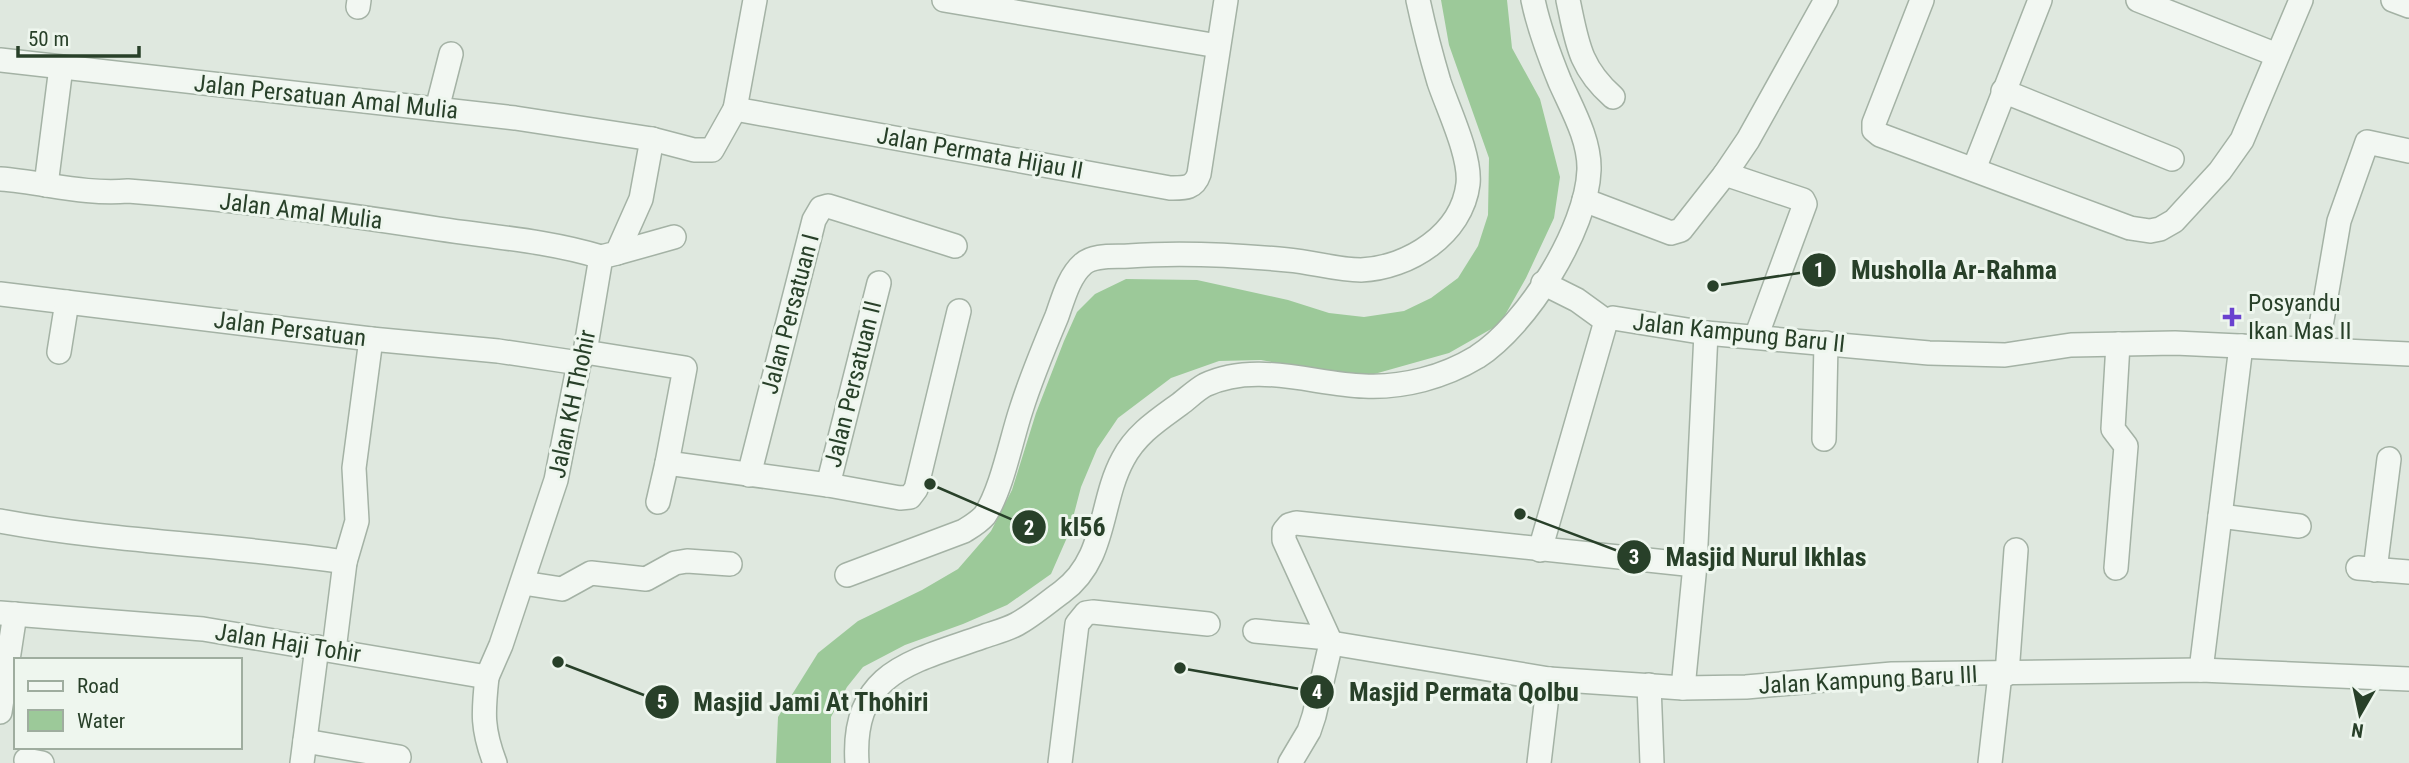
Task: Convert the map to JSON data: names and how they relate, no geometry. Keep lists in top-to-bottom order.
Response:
{
  "streets": {
    "street": [
      "Jalan Persatuan Amal Mulia",
      "Jalan Permata Hijau II",
      "Jalan Amal Mulia",
      "Jalan Persatuan I",
      "Jalan Persatuan",
      "Jalan Kampung Baru II",
      "Jalan Persatuan II",
      "Jalan KH Thohir",
      "Jalan Haji Tohir",
      "Jalan Kampung Baru III"
    ]
  },
  "crossings": [
    ["Jalan Persatuan Amal Mulia", "Jalan Permata Hijau II"],
    ["Jalan Persatuan Amal Mulia", "Jalan KH Thohir"],
    ["Jalan Amal Mulia", "Jalan KH Thohir"],
    ["Jalan Persatuan", "Jalan KH Thohir"],
    ["Jalan KH Thohir", "Jalan Haji Tohir"]
  ],
  "places": {
    "other": [
      "Musholla Ar-Rahma",
      "kl56",
      "Masjid Nurul Ikhlas",
      "Masjid Jami At Thohiri",
      "Masjid Permata Qolbu"
    ],
    "health": ["Posyandu Ikan Mas II"]
  },
  "legend": ["Road", "Water"],
  "scale_bar": "50 m",
  "north": "bottom"
}
